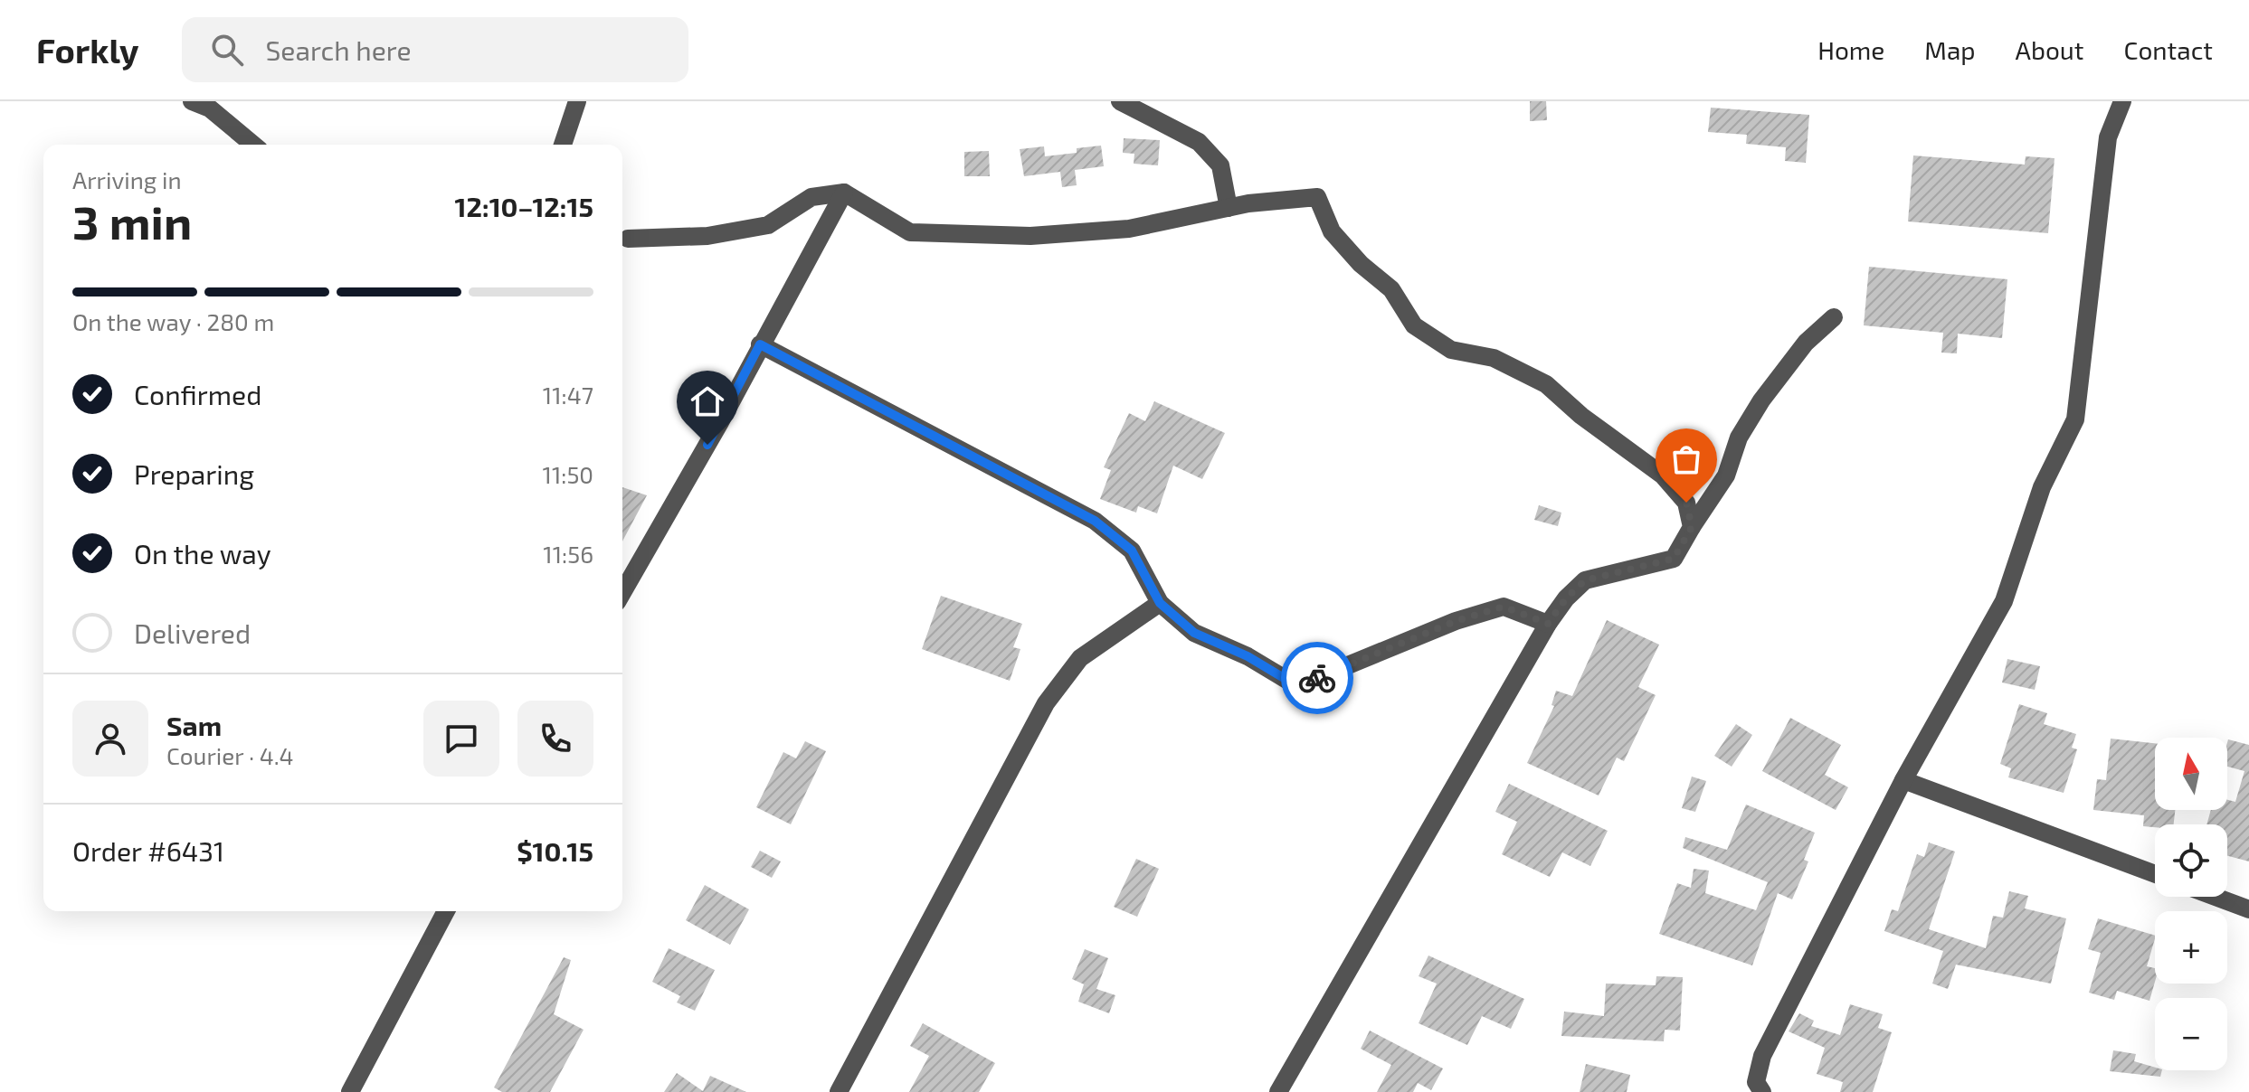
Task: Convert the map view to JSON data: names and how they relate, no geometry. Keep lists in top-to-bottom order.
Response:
{
  "north": "top",
  "page": {
    "header": "Forkly",
    "search": "Search here",
    "nav": [
      "Home",
      "Map",
      "About",
      "Contact"
    ],
    "heading": ["3 min", "Arriving in", "12:10–12:15"],
    "panel": [
      "Sam",
      "Courier · 4.4",
      "Order #6431",
      "$10.15"
    ],
    "bar": "On the way · 280 m",
    "list": [
      ["Confirmed", "11:47"],
      ["Preparing", "11:50"],
      ["On the way", "11:56"],
      "Delivered"
    ],
    "map_buttons": ["+", "−"]
  }
}
